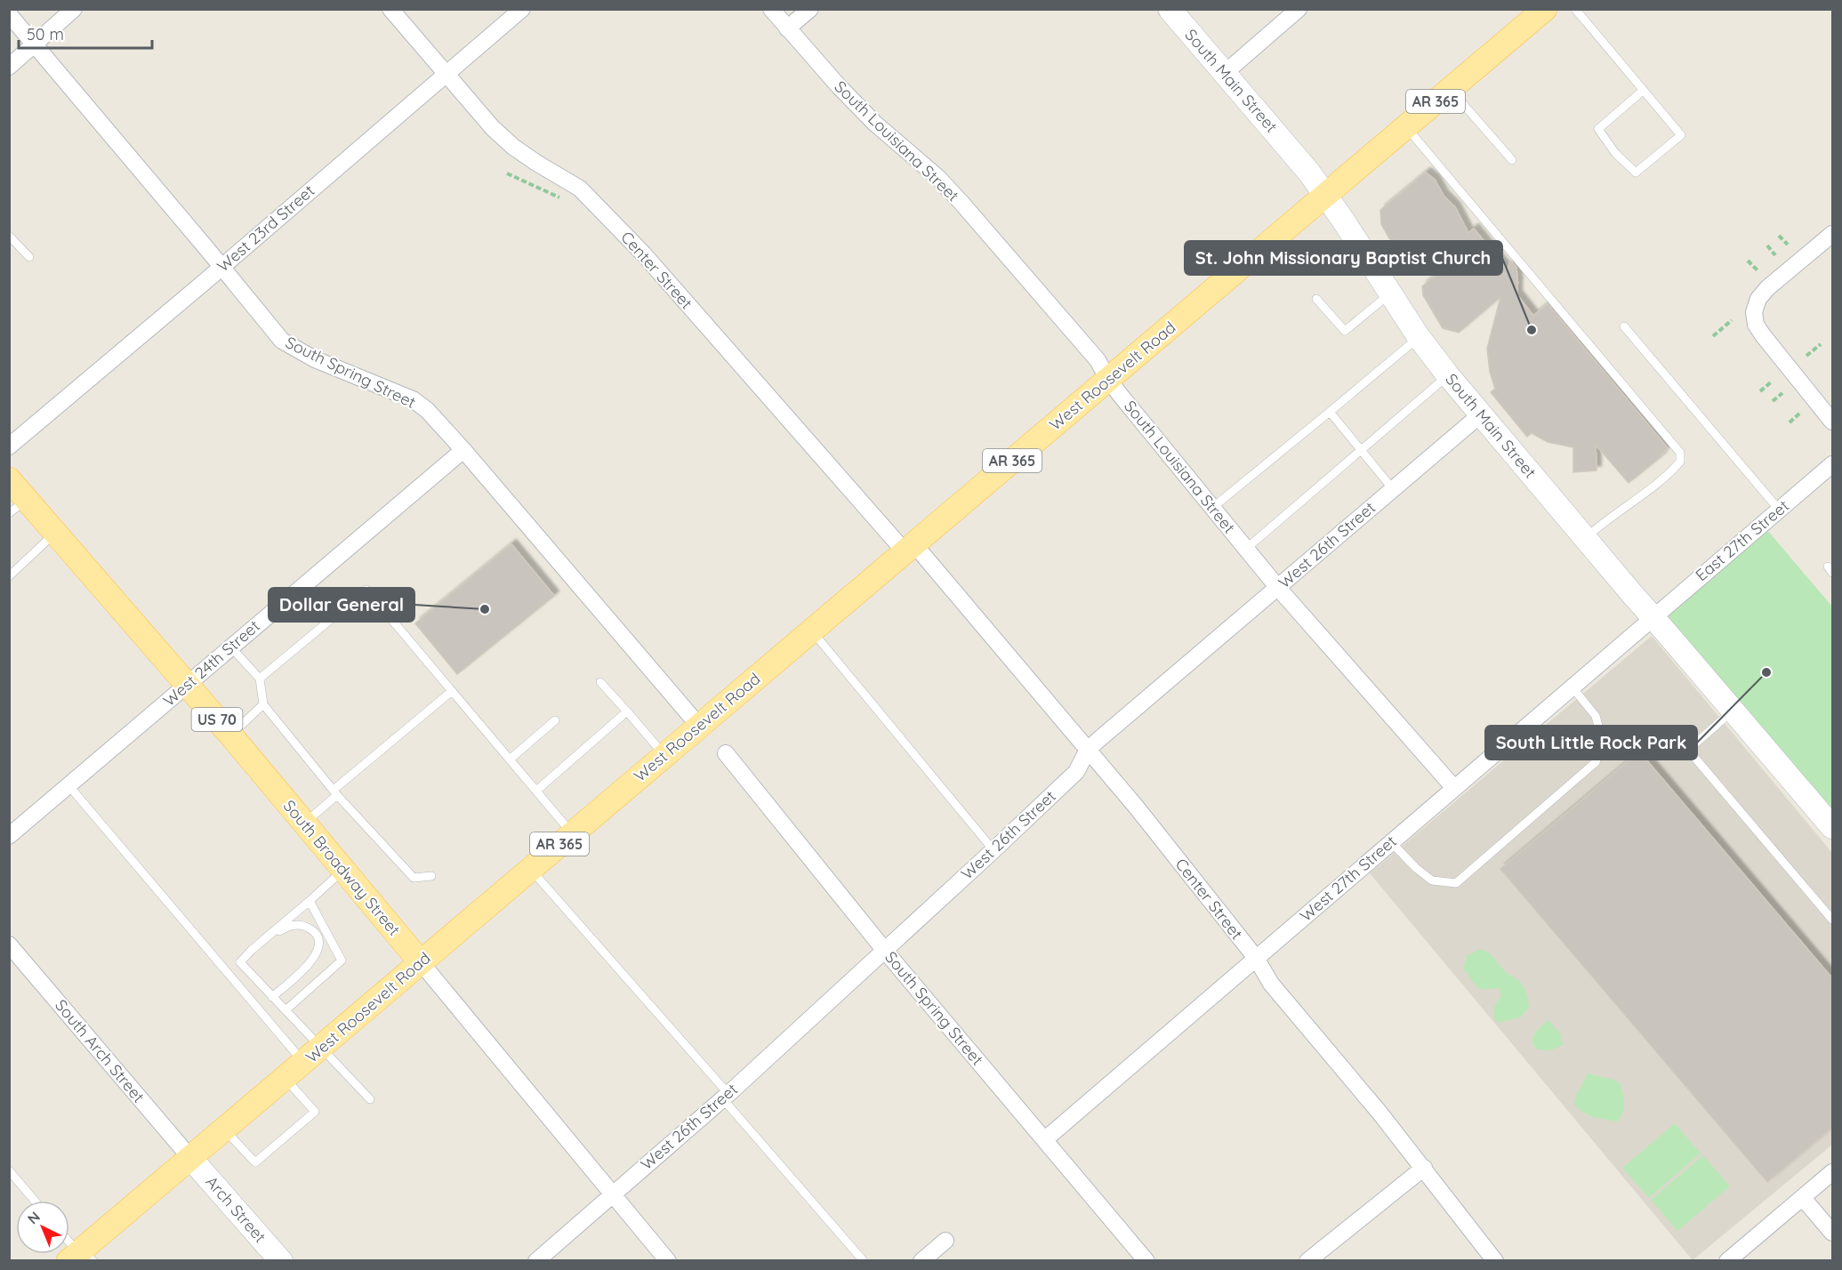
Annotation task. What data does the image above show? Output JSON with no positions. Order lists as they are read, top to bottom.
{
  "streets": {
    "main road": [
      "AR 365",
      "West Roosevelt Road",
      "US 70",
      "South Broadway Street"
    ],
    "street": [
      "South Main Street",
      "South Louisiana Street",
      "West 23rd Street",
      "Center Street",
      "South Spring Street",
      "East 27th Street",
      "West 26th Street",
      "West 24th Street",
      "West 27th Street",
      "South Arch Street",
      "Arch Street"
    ]
  },
  "crossings": [
    ["South Main Street", "AR 365"],
    ["South Main Street", "West Roosevelt Road"],
    ["South Main Street", "East 27th Street"],
    ["South Main Street", "West 26th Street"],
    ["South Main Street", "West 27th Street"],
    ["AR 365", "West Roosevelt Road"],
    ["South Louisiana Street", "West Roosevelt Road"],
    ["South Louisiana Street", "West 26th Street"],
    ["South Louisiana Street", "West 27th Street"],
    ["West 23rd Street", "Center Street"],
    ["West 23rd Street", "South Spring Street"],
    ["Center Street", "West Roosevelt Road"],
    ["Center Street", "West 26th Street"],
    ["Center Street", "West 27th Street"],
    ["South Spring Street", "West Roosevelt Road"],
    ["South Spring Street", "West 26th Street"],
    ["South Spring Street", "West 24th Street"],
    ["South Spring Street", "West 27th Street"],
    ["West Roosevelt Road", "South Broadway Street"],
    ["West Roosevelt Road", "South Arch Street"],
    ["West Roosevelt Road", "Arch Street"],
    ["East 27th Street", "West 27th Street"],
    ["West 26th Street", "South Broadway Street"],
    ["West 24th Street", "South Broadway Street"],
    ["South Arch Street", "Arch Street"]
  ],
  "places": ["St. John Missionary Baptist Church", "Dollar General", "South Little Rock Park"],
  "scale_bar": "50 m",
  "north": "top left"
}
